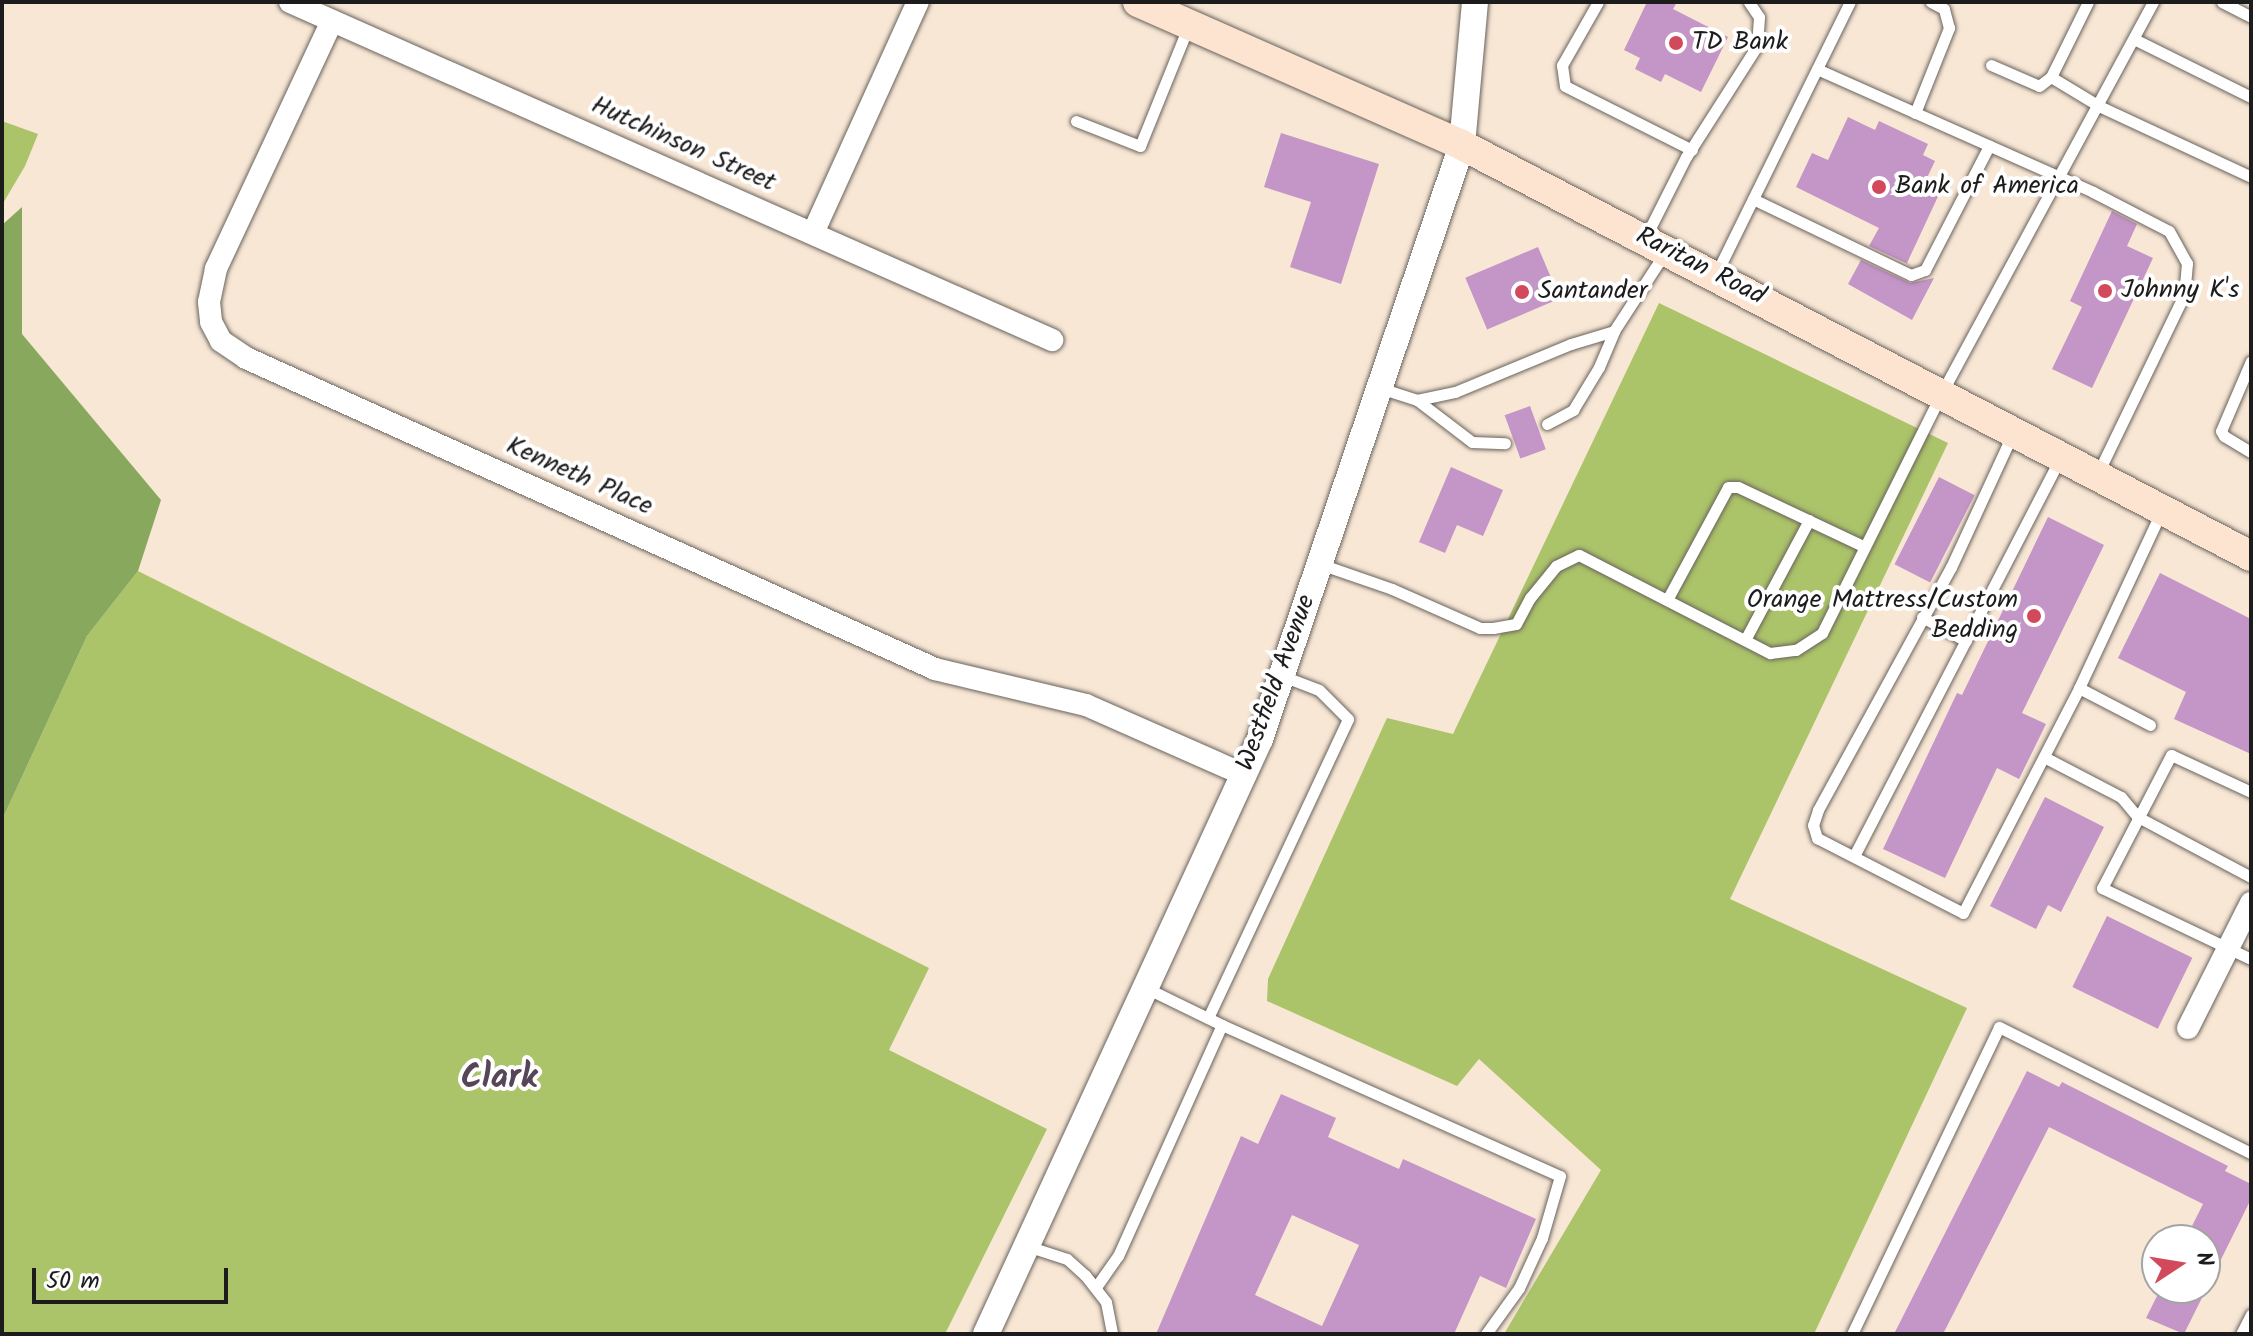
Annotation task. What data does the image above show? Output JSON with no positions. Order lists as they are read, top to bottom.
{
  "streets": {
    "main road": ["Raritan Road"],
    "street": ["Hutchinson Street", "Kenneth Place", "Westfield Avenue"]
  },
  "crossings": [
    ["Hutchinson Street", "Kenneth Place"],
    ["Raritan Road", "Westfield Avenue"],
    ["Kenneth Place", "Westfield Avenue"]
  ],
  "districts": ["Clark"],
  "places": [
    "TD Bank",
    "Bank of America",
    "Johnny K's",
    "Santander",
    "Orange Mattress/Custom Bedding"
  ],
  "scale_bar": "50 m",
  "north": "right"
}
